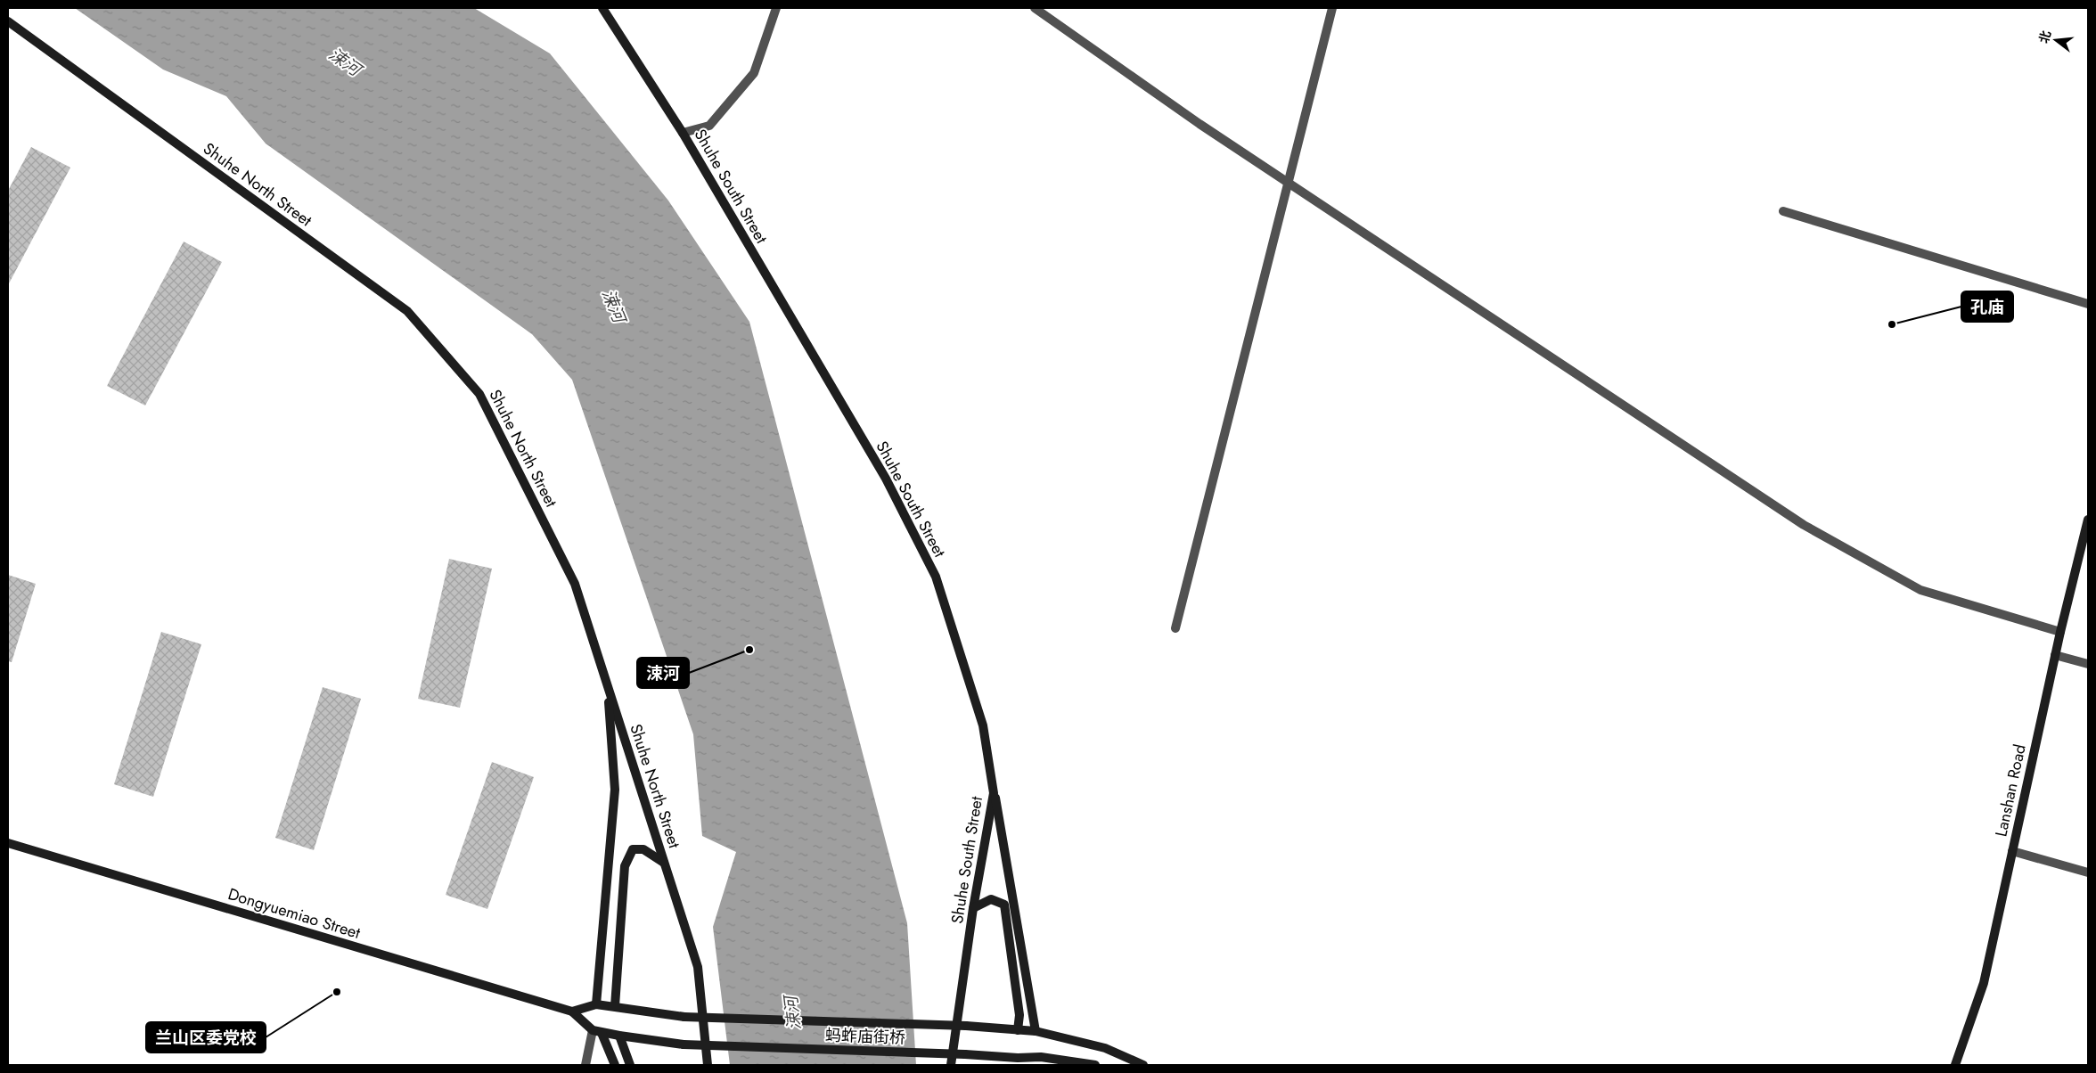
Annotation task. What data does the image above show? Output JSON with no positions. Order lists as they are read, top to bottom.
{
  "streets": {
    "main road": [
      "Shuhe North Street",
      "Shuhe South Street",
      "Lanshan Road",
      "Dongyuemiao Street",
      "蚂蚱庙街桥"
    ]
  },
  "crossings": [
    ["Dongyuemiao Street", "蚂蚱庙街桥"]
  ],
  "water": ["涑河"],
  "places": ["孔庙", "涑河", "兰山区委党校"],
  "north": "left"
}
